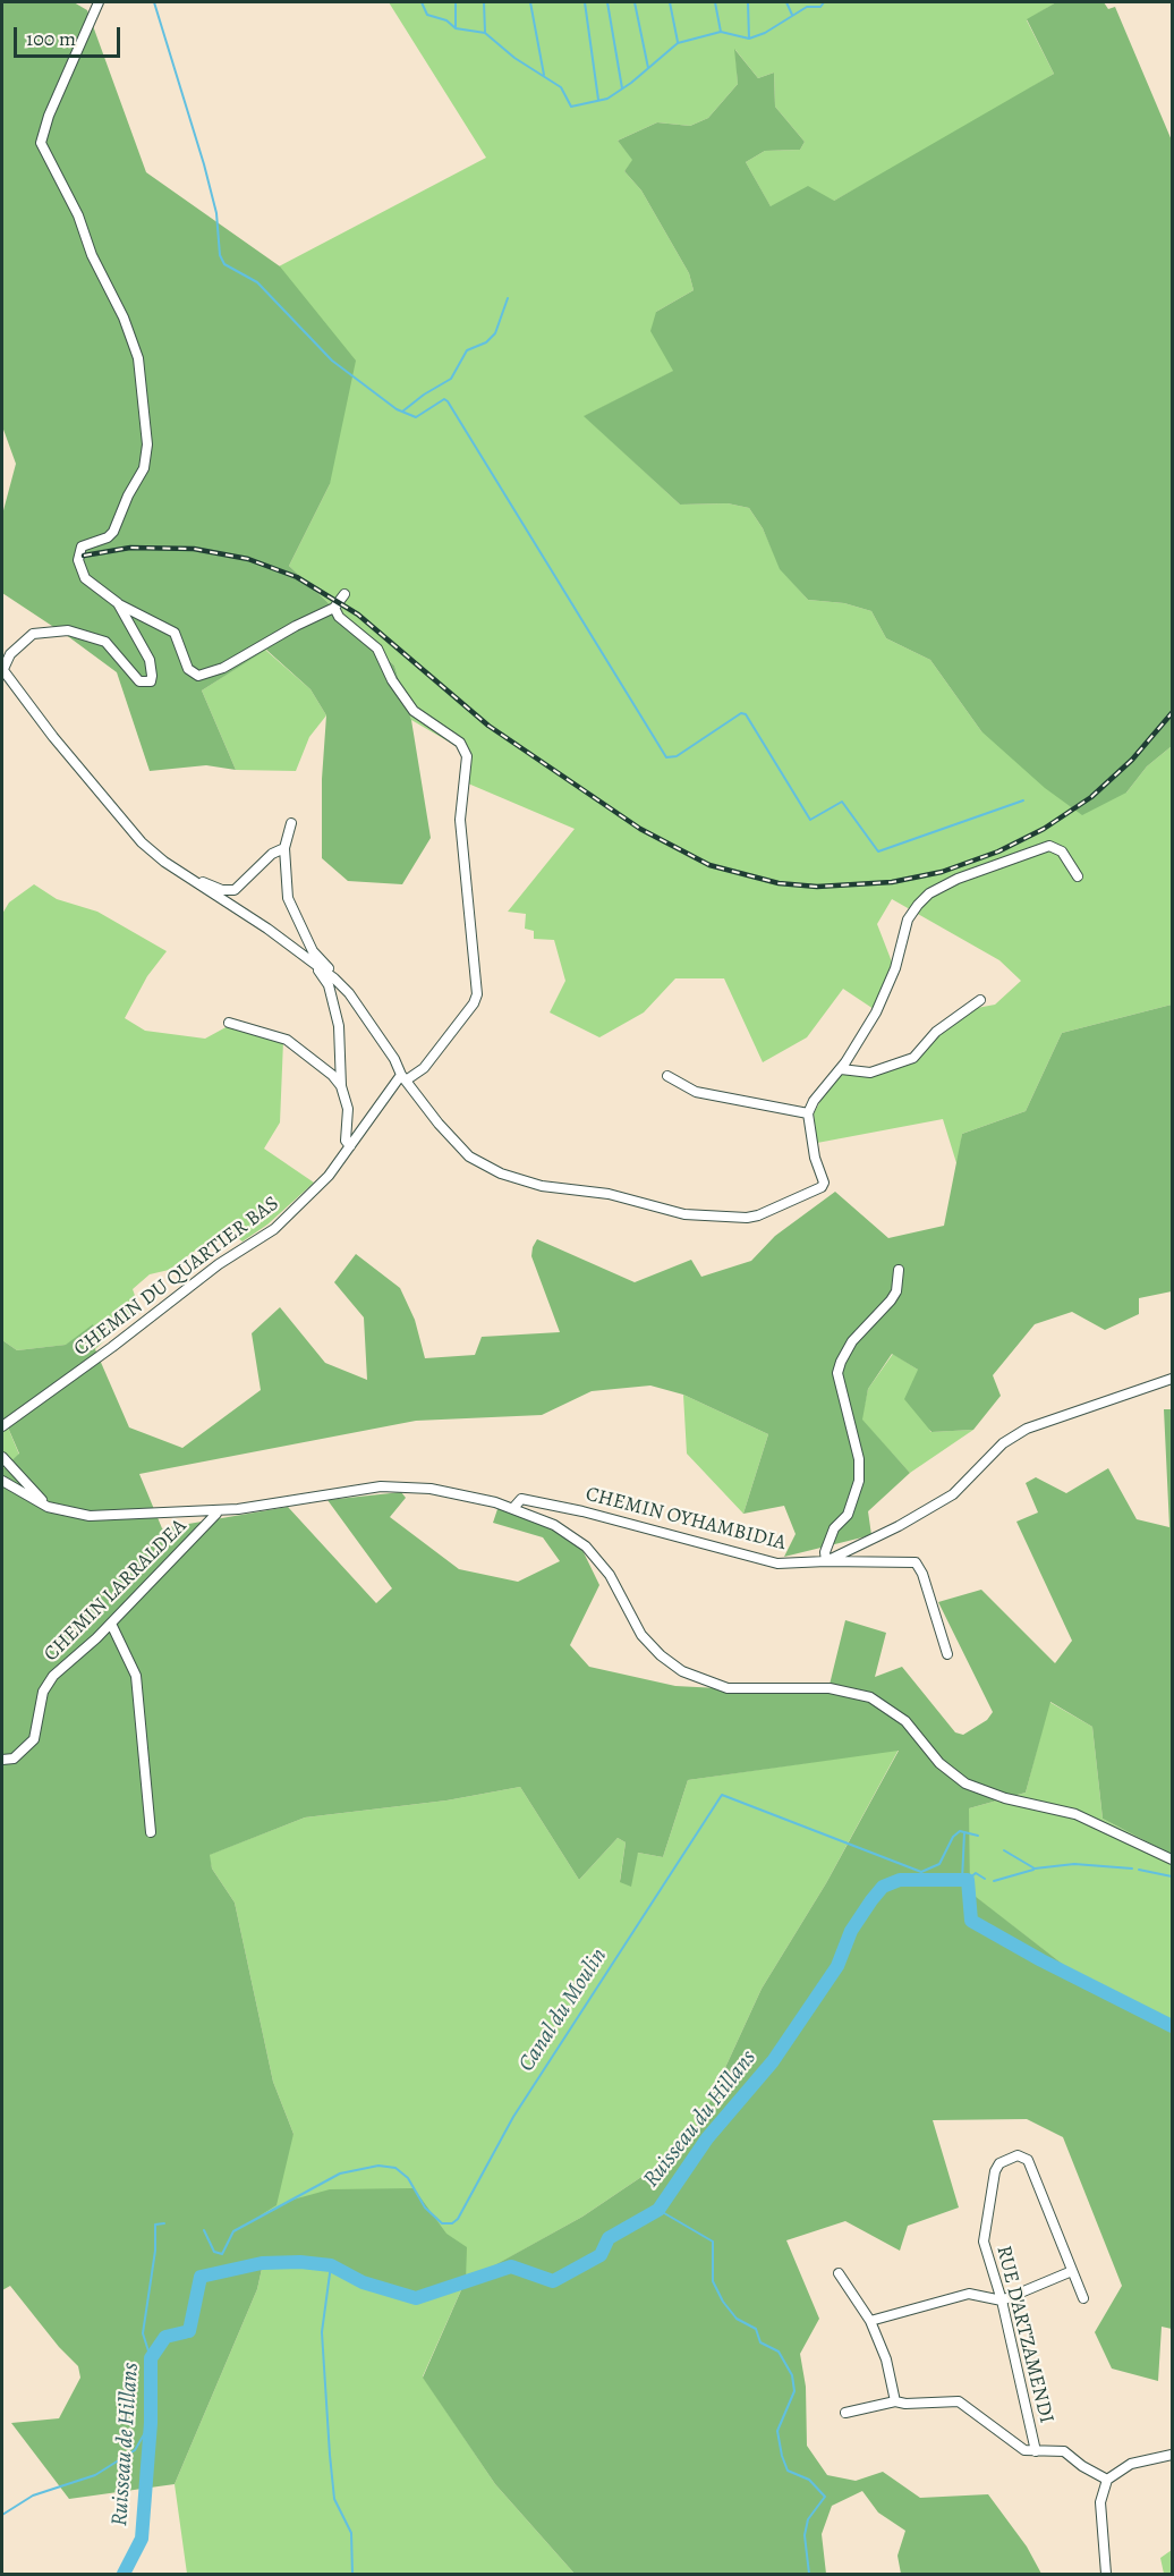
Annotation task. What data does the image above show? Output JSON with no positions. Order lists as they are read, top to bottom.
{
  "streets": {
    "street": [
      "CHEMIN DU QUARTIER BAS",
      "CHEMIN OYHAMBIDIA",
      "CHEMIN LARRALDEA",
      "RUE D'ARTZAMENDI"
    ]
  },
  "water": ["Canal du Moulin", "Ruisseau du Hillans", "Ruisseau de Hillans"],
  "scale_bar": "100 m"
}
